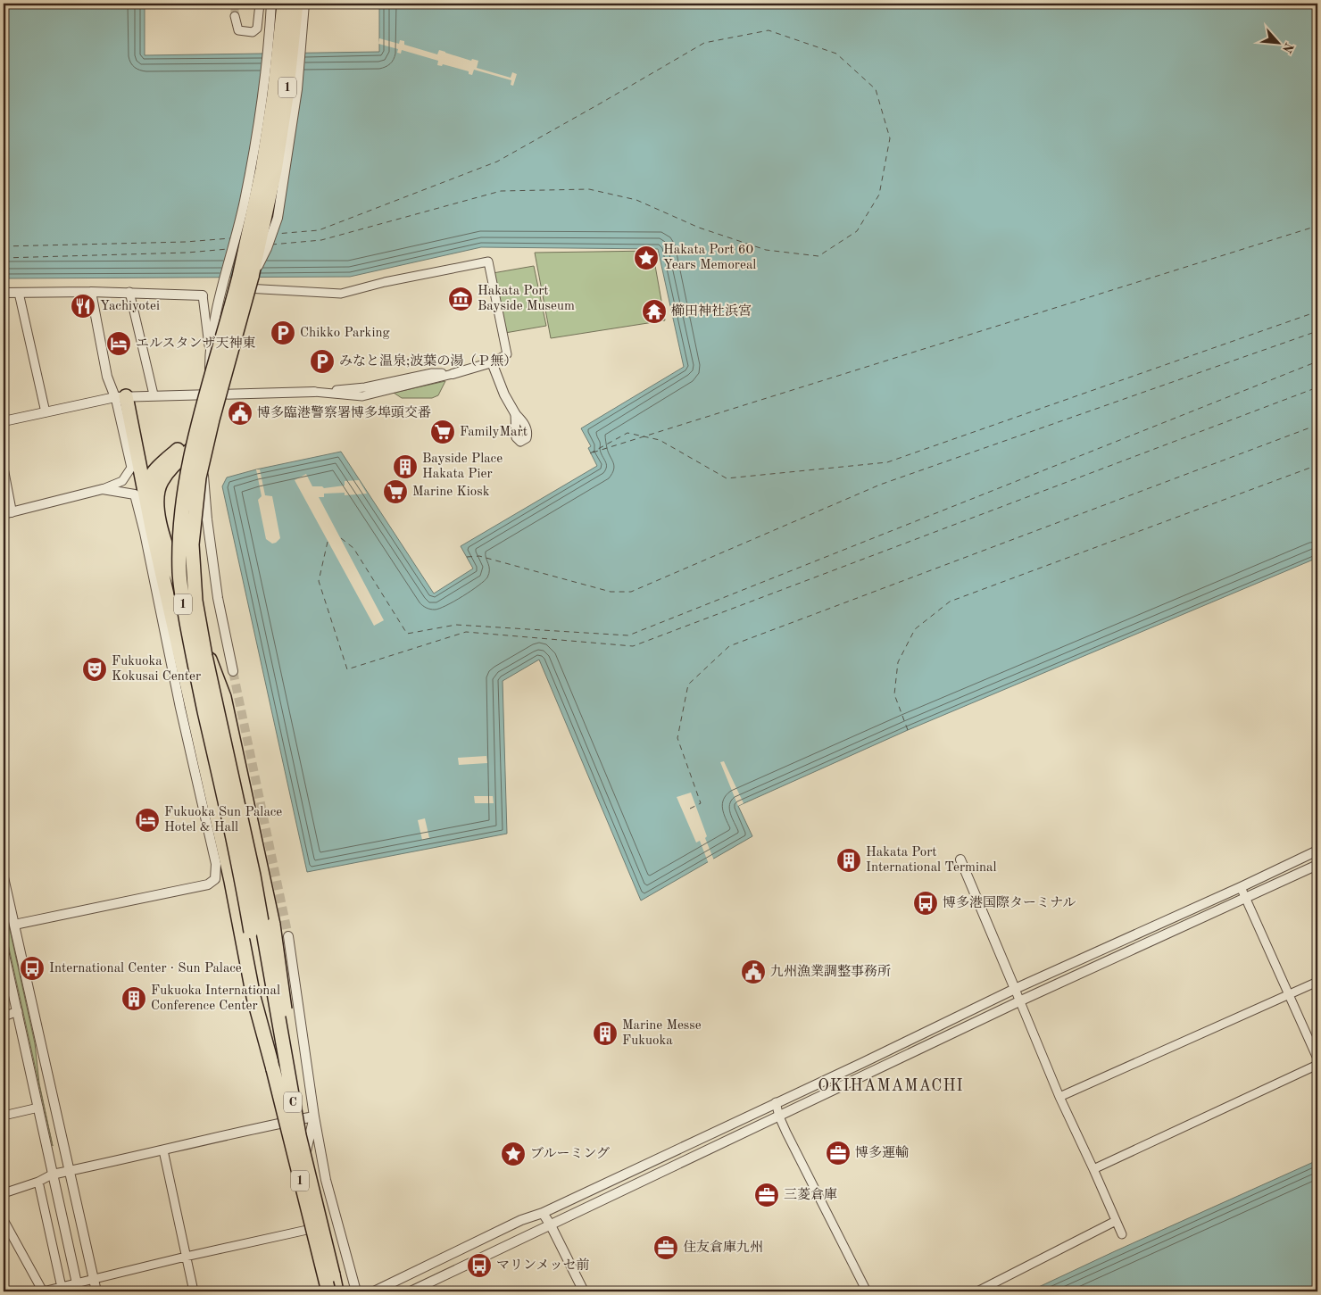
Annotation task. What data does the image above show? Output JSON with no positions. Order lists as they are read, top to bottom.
{
  "streets": {
    "highway": ["1", "C"]
  },
  "crossings": [
    ["1", "C"]
  ],
  "districts": ["OKIHAMAMACHI"],
  "places": {
    "place": ["Hakata Port 60 Years Memoreal", "ブルーミング"],
    "museum": ["Hakata Port Bayside Museum"],
    "restaurant": ["Yachiyotei"],
    "temple": ["櫛田神社浜宮"],
    "parking": ["Chikko Parking", "みなと温泉;波葉の湯（Ｐ無）"],
    "hotel": ["エルスタンザ天神東", "Fukuoka Sun Palace Hotel & Hall"],
    "public building": ["博多臨港警察署博多埠頭交番", "九州漁業調整事務所"],
    "supermarket": ["FamilyMart", "Marine Kiosk"],
    "building": [
      "Bayside Place Hakata Pier",
      "Hakata Port International Terminal",
      "Fukuoka International Conference Center",
      "Marine Messe Fukuoka"
    ],
    "theatre": ["Fukuoka Kokusai Center"],
    "bus stop": ["博多港国際ターミナル", "International Center · Sun Palace", "マリンメッセ前"],
    "office": ["博多運輸", "三菱倉庫", "住友倉庫九州"]
  },
  "north": "bottom right"
}
